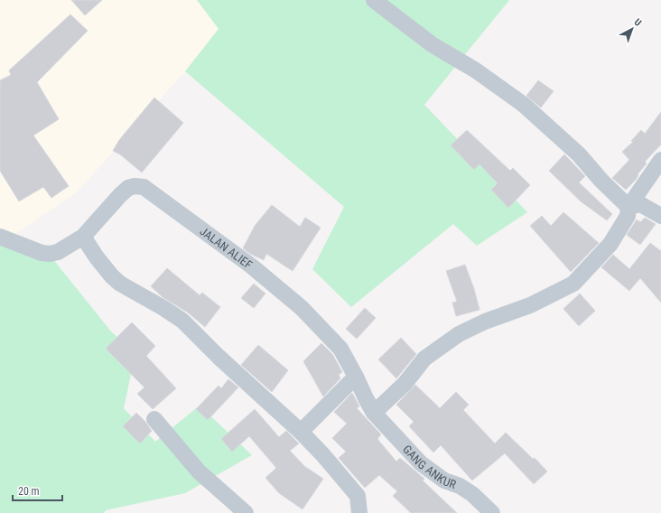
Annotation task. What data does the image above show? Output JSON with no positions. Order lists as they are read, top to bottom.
{
  "streets": {
    "street": ["JALAN ALIEF", "GANG ANKUR"]
  },
  "crossings": [
    ["JALAN ALIEF", "GANG ANKUR"]
  ],
  "scale_bar": "20 m",
  "north": "top right"
}
